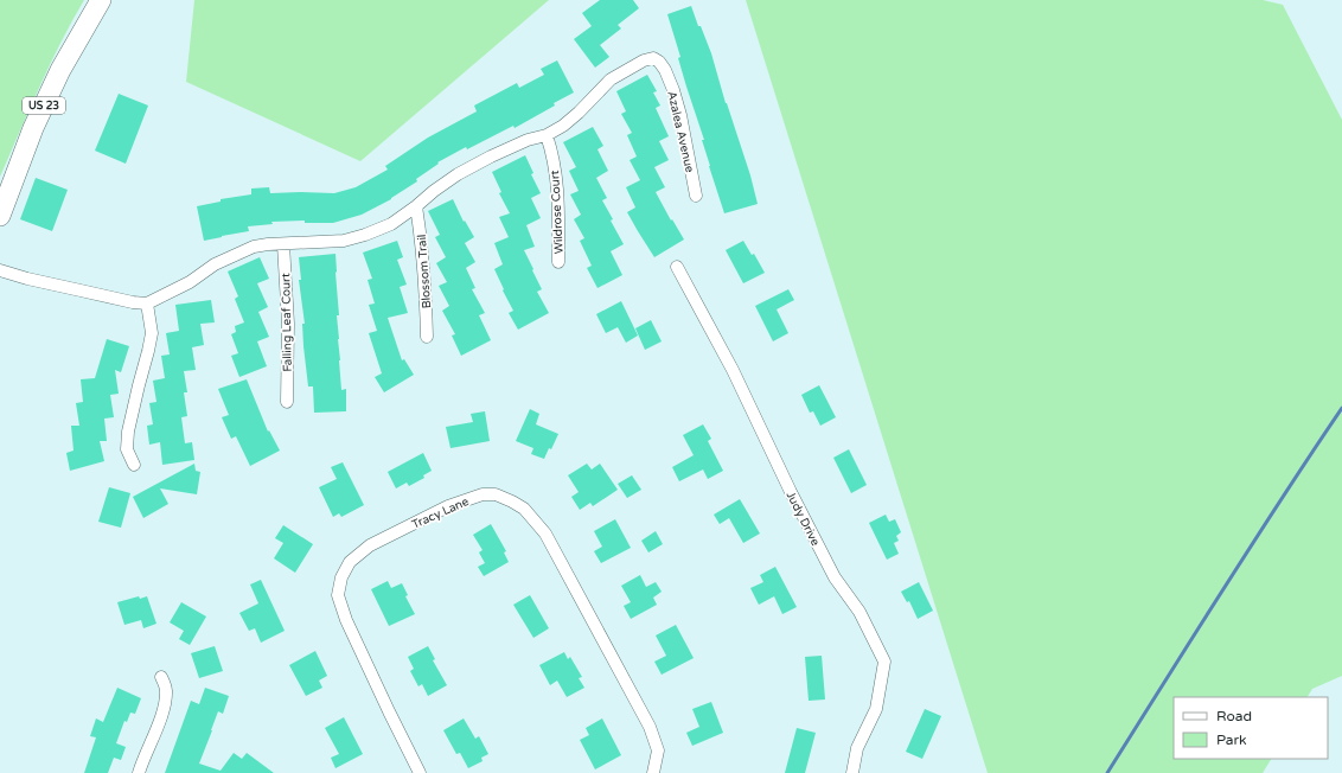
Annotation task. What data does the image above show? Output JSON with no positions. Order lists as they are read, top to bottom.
{
  "streets": {
    "main road": ["US 23"],
    "street": [
      "Azalea Avenue",
      "Wildrose Court",
      "Blossom Trail",
      "Falling Leaf Court",
      "Tracy Lane",
      "Judy Drive"
    ]
  },
  "crossings": [
    ["Azalea Avenue", "Wildrose Court"]
  ],
  "legend": ["Road", "Park"]
}
